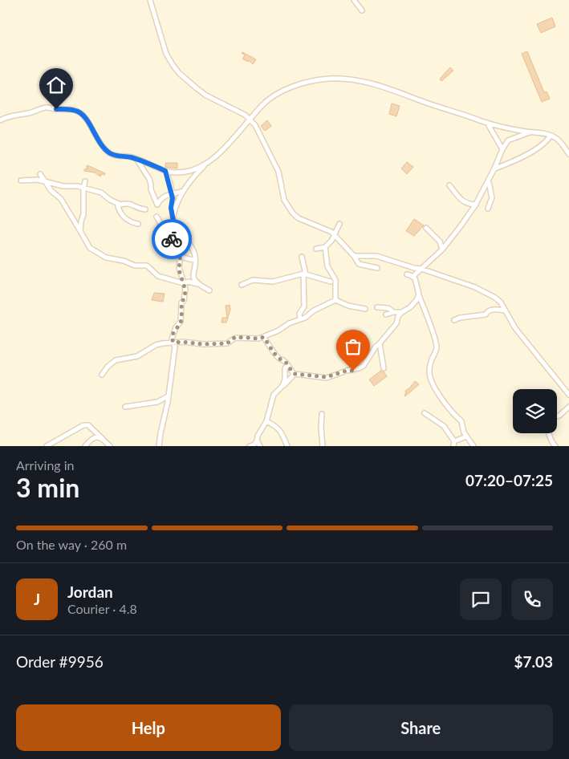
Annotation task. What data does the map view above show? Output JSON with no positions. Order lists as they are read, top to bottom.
{
  "page": {
    "heading": ["3 min", "Arriving in", "07:20–07:25"],
    "panel": [
      "Jordan",
      "Courier · 4.8",
      "Order #9956",
      "$7.03"
    ],
    "bar": "On the way · 260 m",
    "round": "J",
    "buttons": ["Help", "Share"]
  }
}
